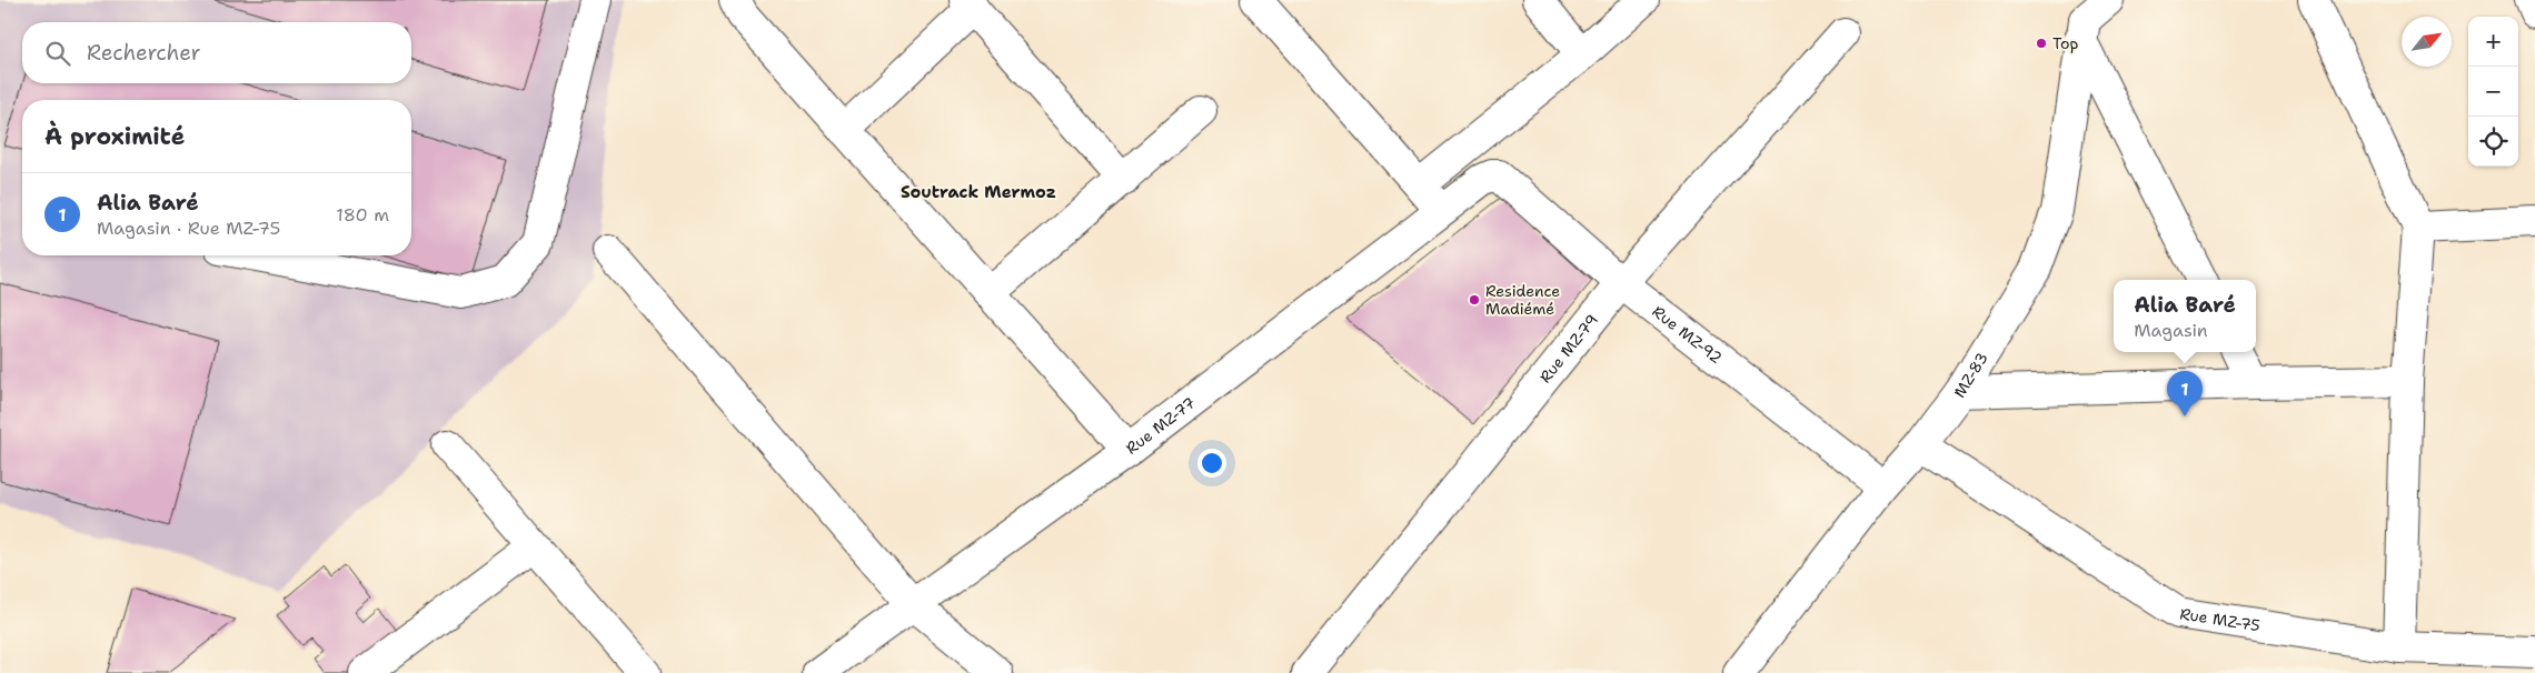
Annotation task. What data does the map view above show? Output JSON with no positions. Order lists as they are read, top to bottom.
{
  "streets": {
    "street": [
      "Rue MZ-92",
      "Rue MZ-79",
      "MZ-83",
      "Rue MZ-77",
      "Rue MZ-75"
    ]
  },
  "crossings": [
    ["Rue MZ-92", "Rue MZ-79"],
    ["Rue MZ-92", "MZ-83"],
    ["Rue MZ-92", "Rue MZ-77"],
    ["MZ-83", "Rue MZ-75"]
  ],
  "districts": ["Soutrack Mermoz"],
  "places": ["Top", "Residence Madiémé"],
  "north": "top right",
  "page": {
    "map_buttons": ["+", "−"],
    "search": "Rechercher",
    "heading": "À proximité",
    "list": [
      {
        "mark": "1",
        "name": "Alia Baré",
        "note": "Magasin · Rue MZ-75",
        "value": "180 m"
      }
    ],
    "popup": ["Alia Baré", "Magasin"],
    "pins": "1"
  }
}
